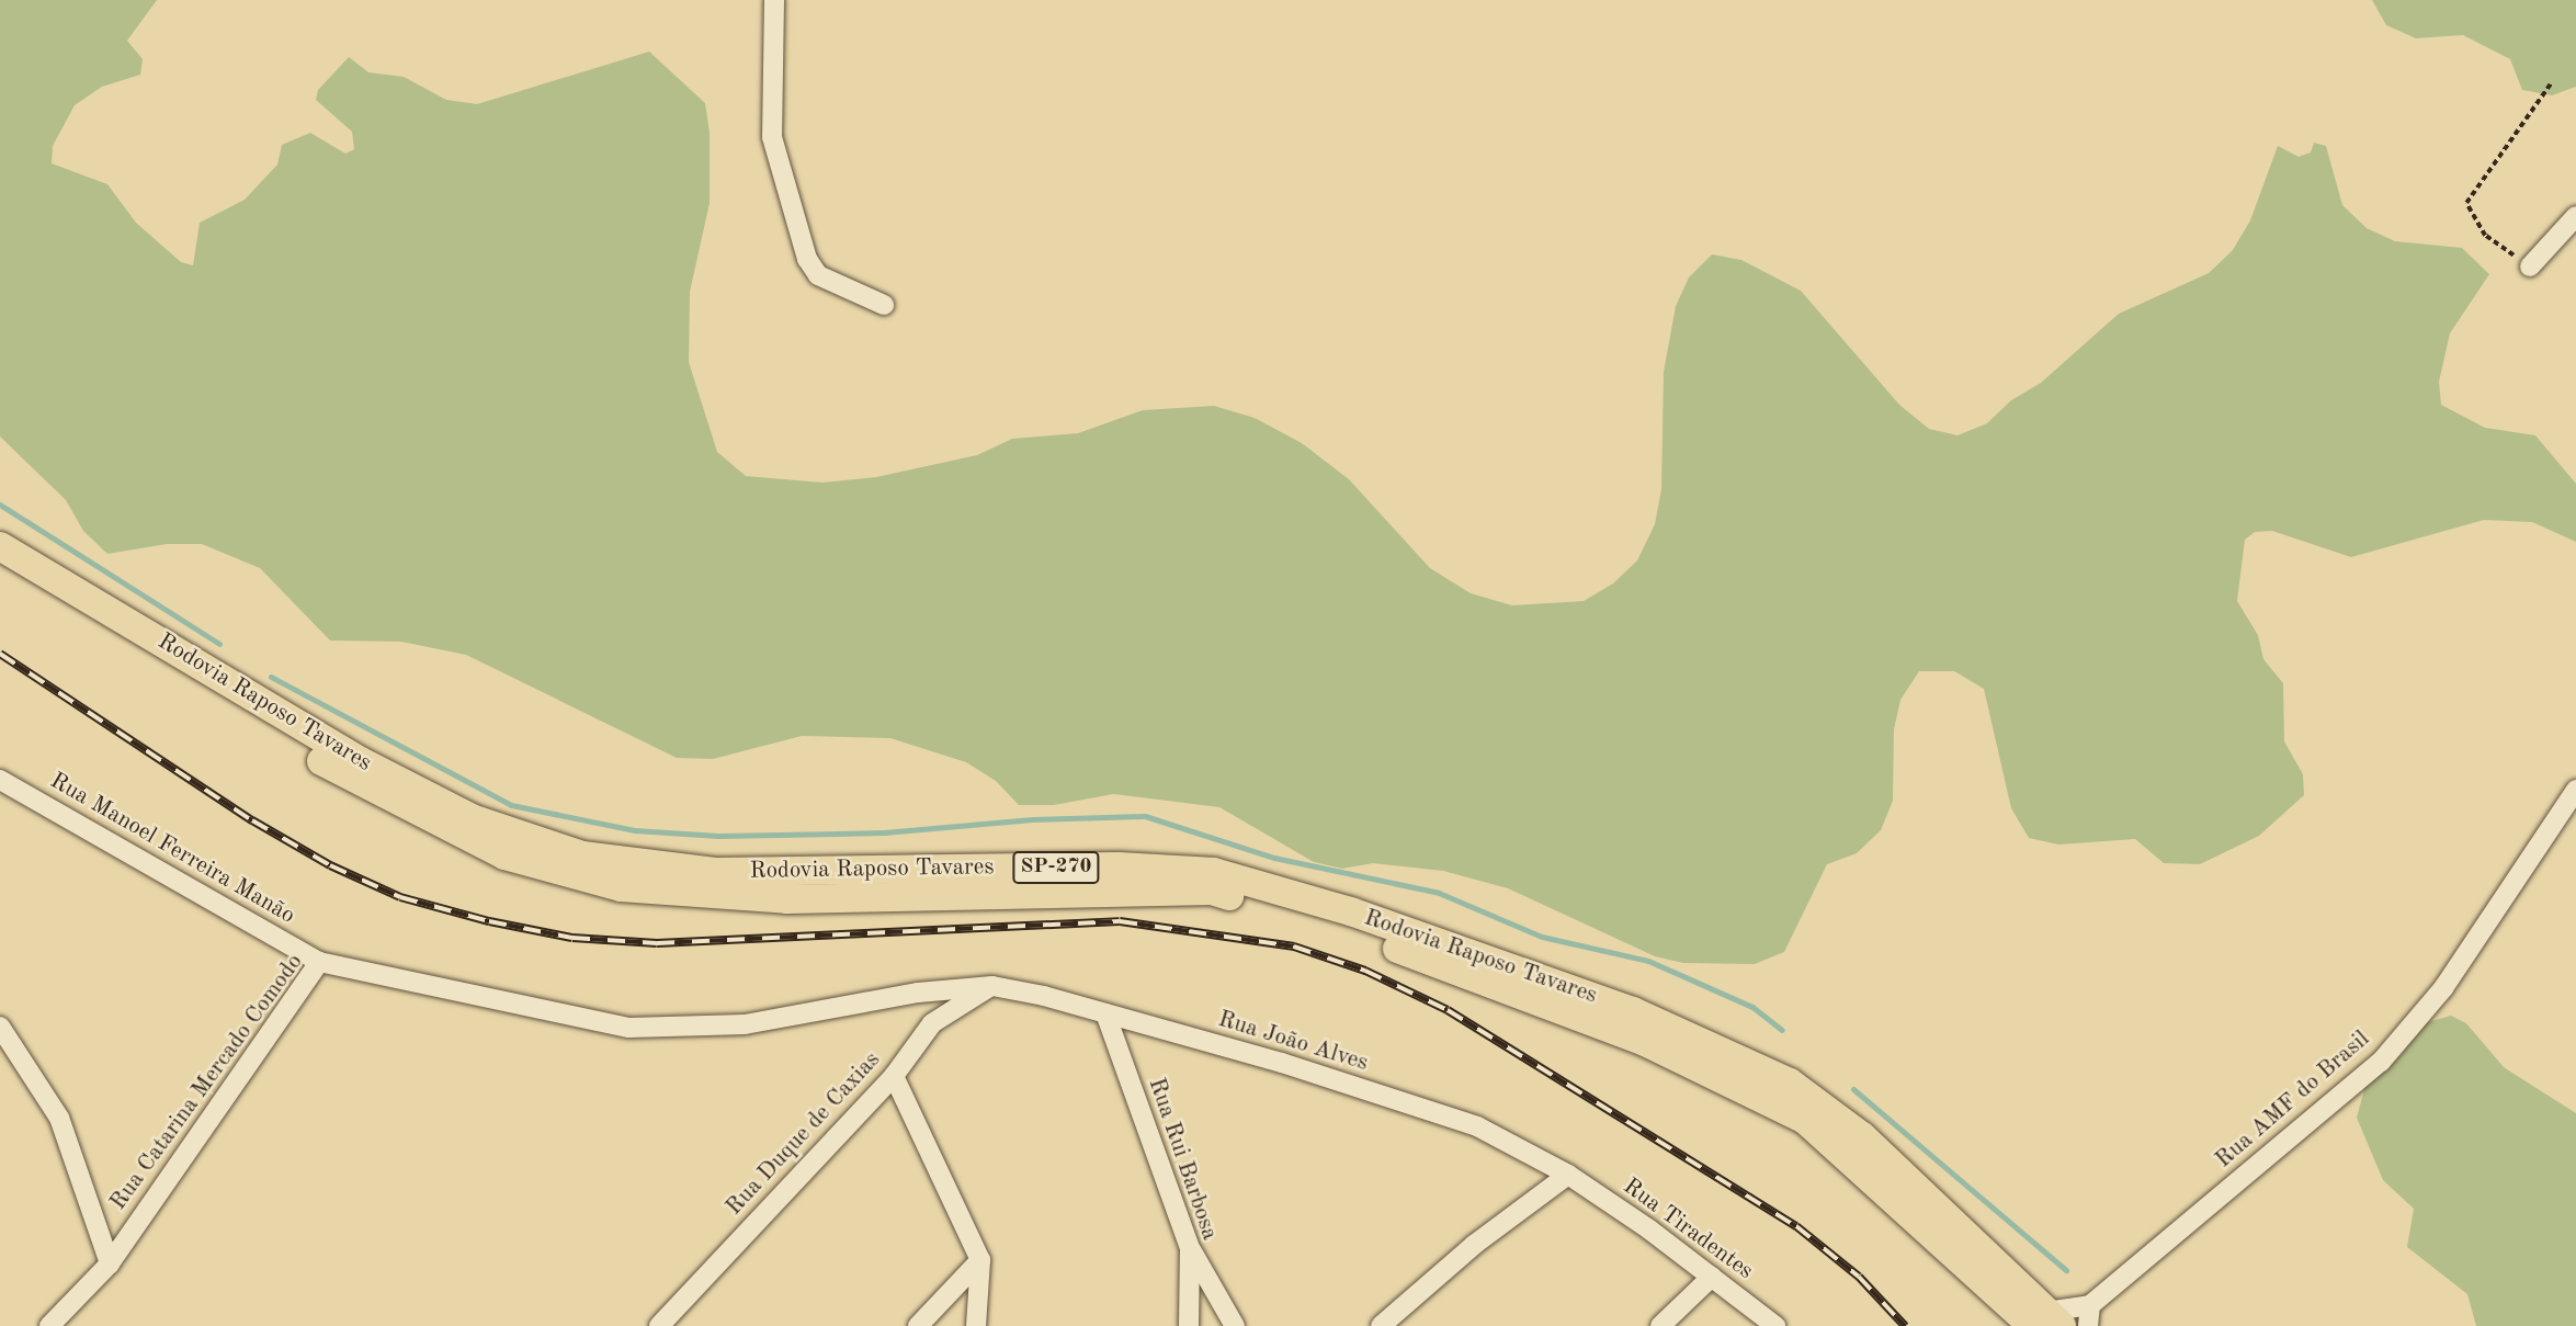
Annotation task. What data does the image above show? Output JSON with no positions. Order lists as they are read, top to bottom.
{
  "streets": {
    "highway": ["Rodovia Raposo Tavares", "SP-270"],
    "street": [
      "Rua Manoel Ferreira Manão",
      "Rua João Alves",
      "Rua Catarina Mercado Comodo",
      "Rua AMF do Brasil",
      "Rua Duque de Caxias",
      "Rua Rui Barbosa",
      "Rua Tiradentes"
    ]
  },
  "crossings": [
    ["Rua Manoel Ferreira Manão", "Rua Catarina Mercado Comodo"],
    ["Rua João Alves", "Rua Catarina Mercado Comodo"],
    ["Rua João Alves", "Rua Duque de Caxias"],
    ["Rua João Alves", "Rua Rui Barbosa"],
    ["Rua João Alves", "Rua Tiradentes"],
    ["Rua Catarina Mercado Comodo", "Rua Duque de Caxias"]
  ]
}
